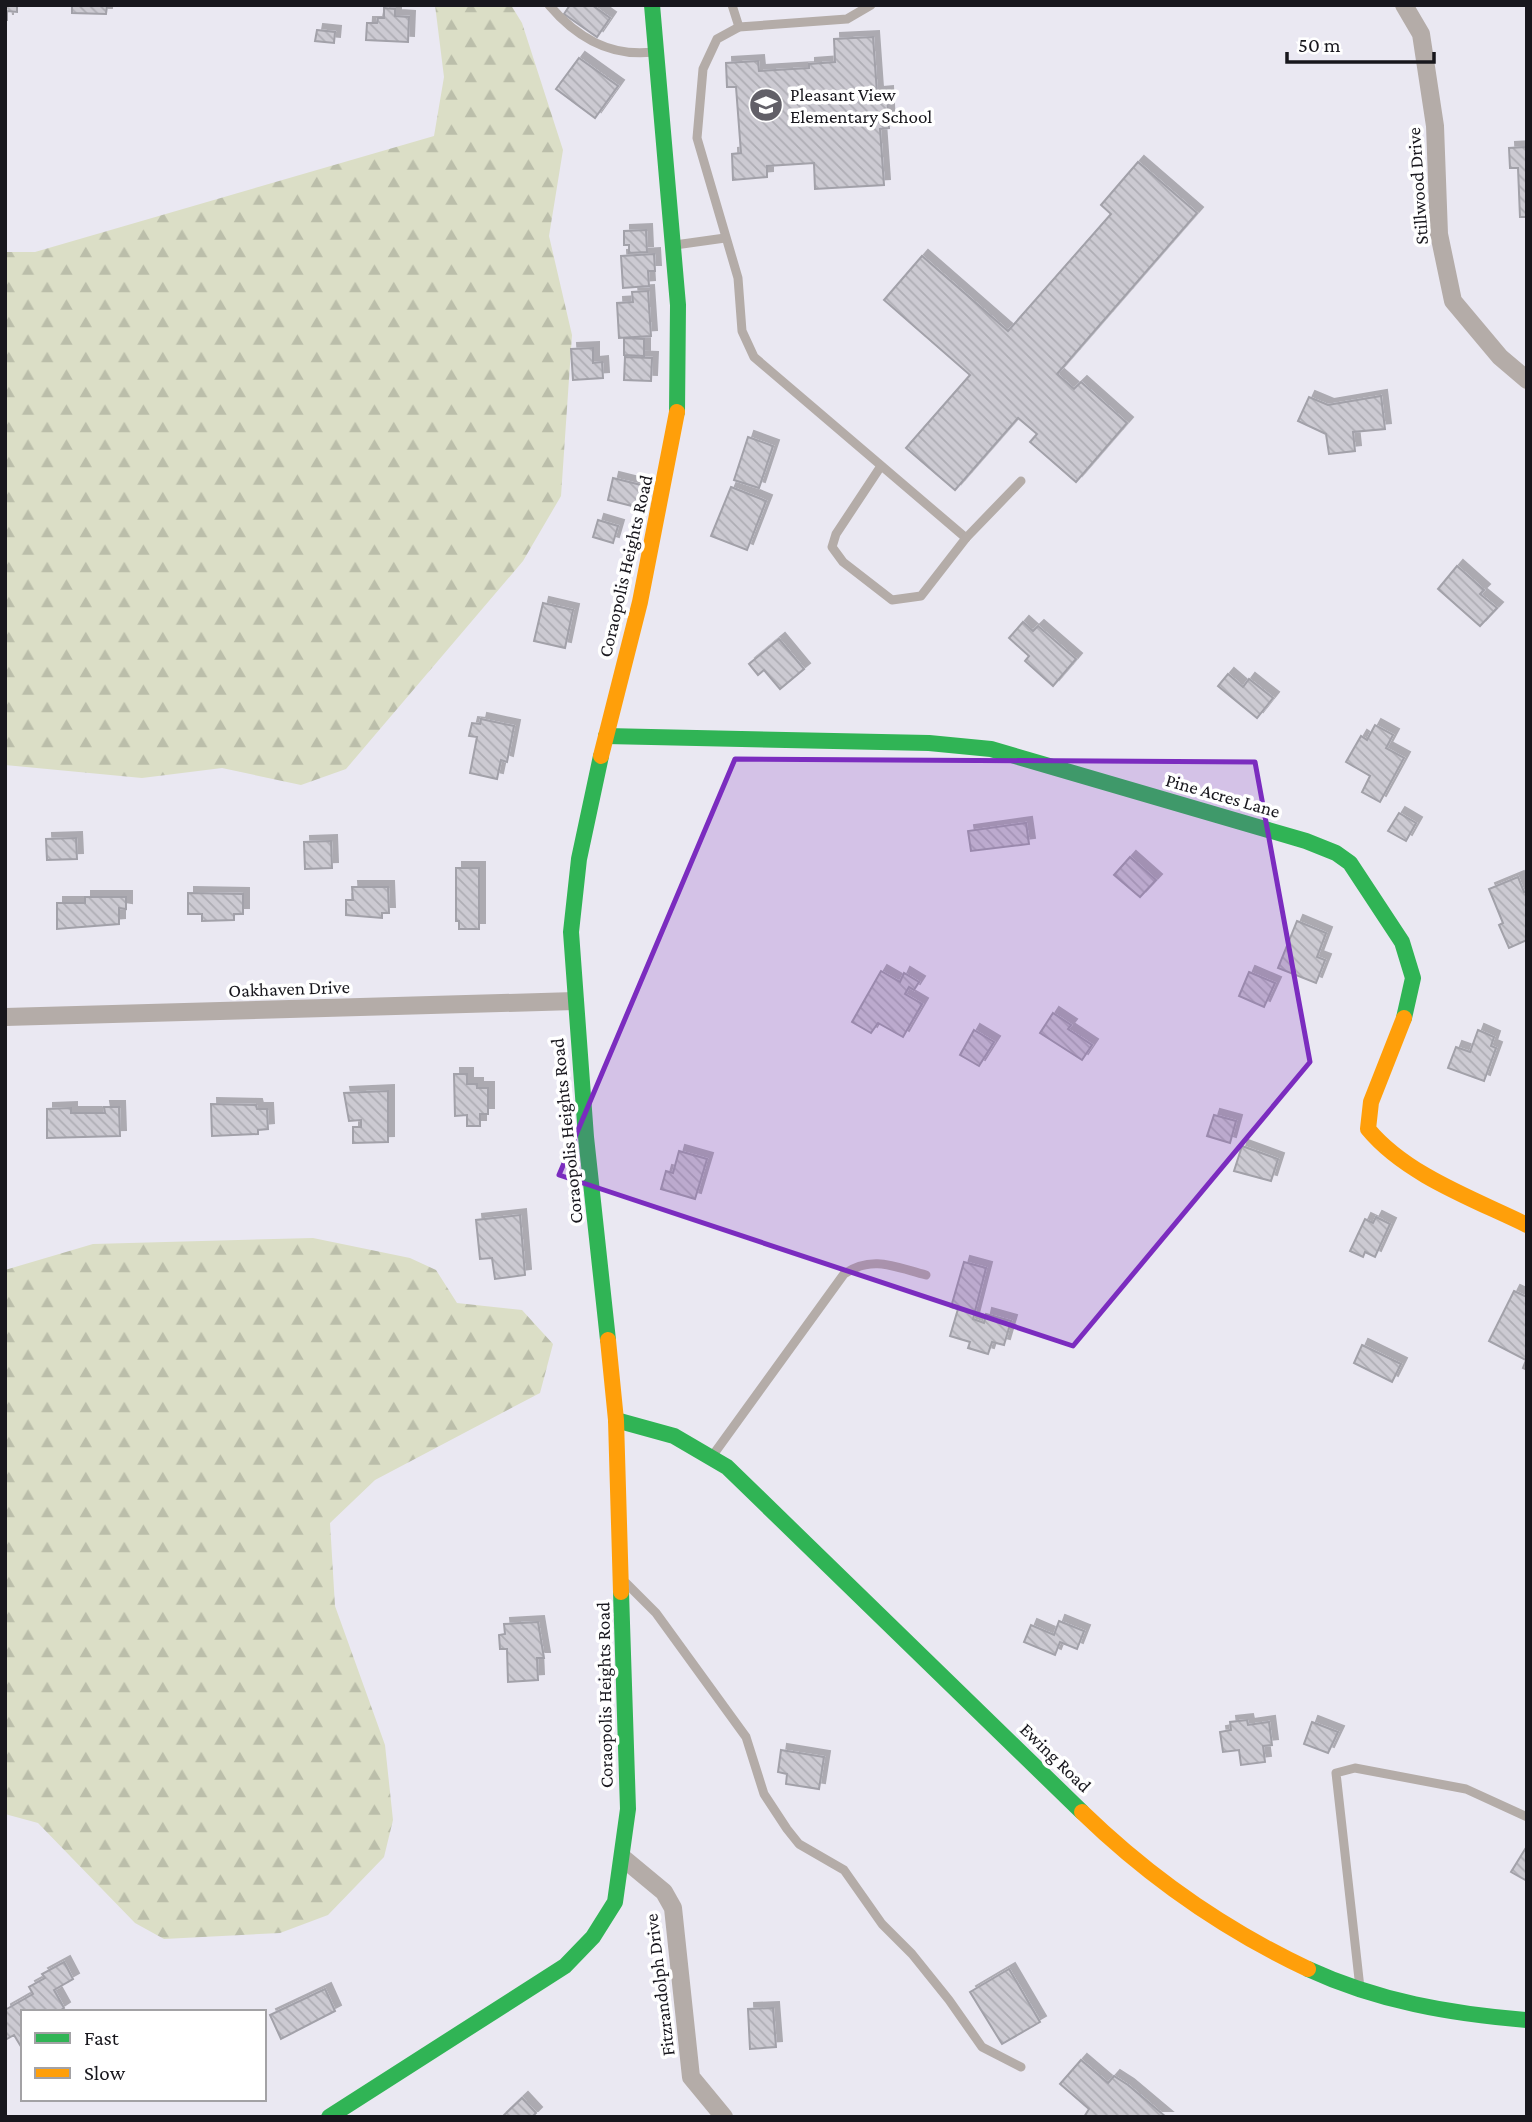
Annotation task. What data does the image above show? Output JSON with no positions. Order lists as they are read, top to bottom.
{
  "streets": {
    "street": [
      "Stillwood Drive",
      "Coraopolis Heights Road",
      "Pine Acres Lane",
      "Oakhaven Drive",
      "Ewing Road",
      "Fitzrandolph Drive"
    ]
  },
  "crossings": [
    ["Coraopolis Heights Road", "Pine Acres Lane"],
    ["Coraopolis Heights Road", "Oakhaven Drive"],
    ["Coraopolis Heights Road", "Ewing Road"],
    ["Coraopolis Heights Road", "Fitzrandolph Drive"]
  ],
  "places": {
    "school or university": ["Pleasant View Elementary School"]
  },
  "legend": ["Fast", "Slow"],
  "scale_bar": "50 m"
}
